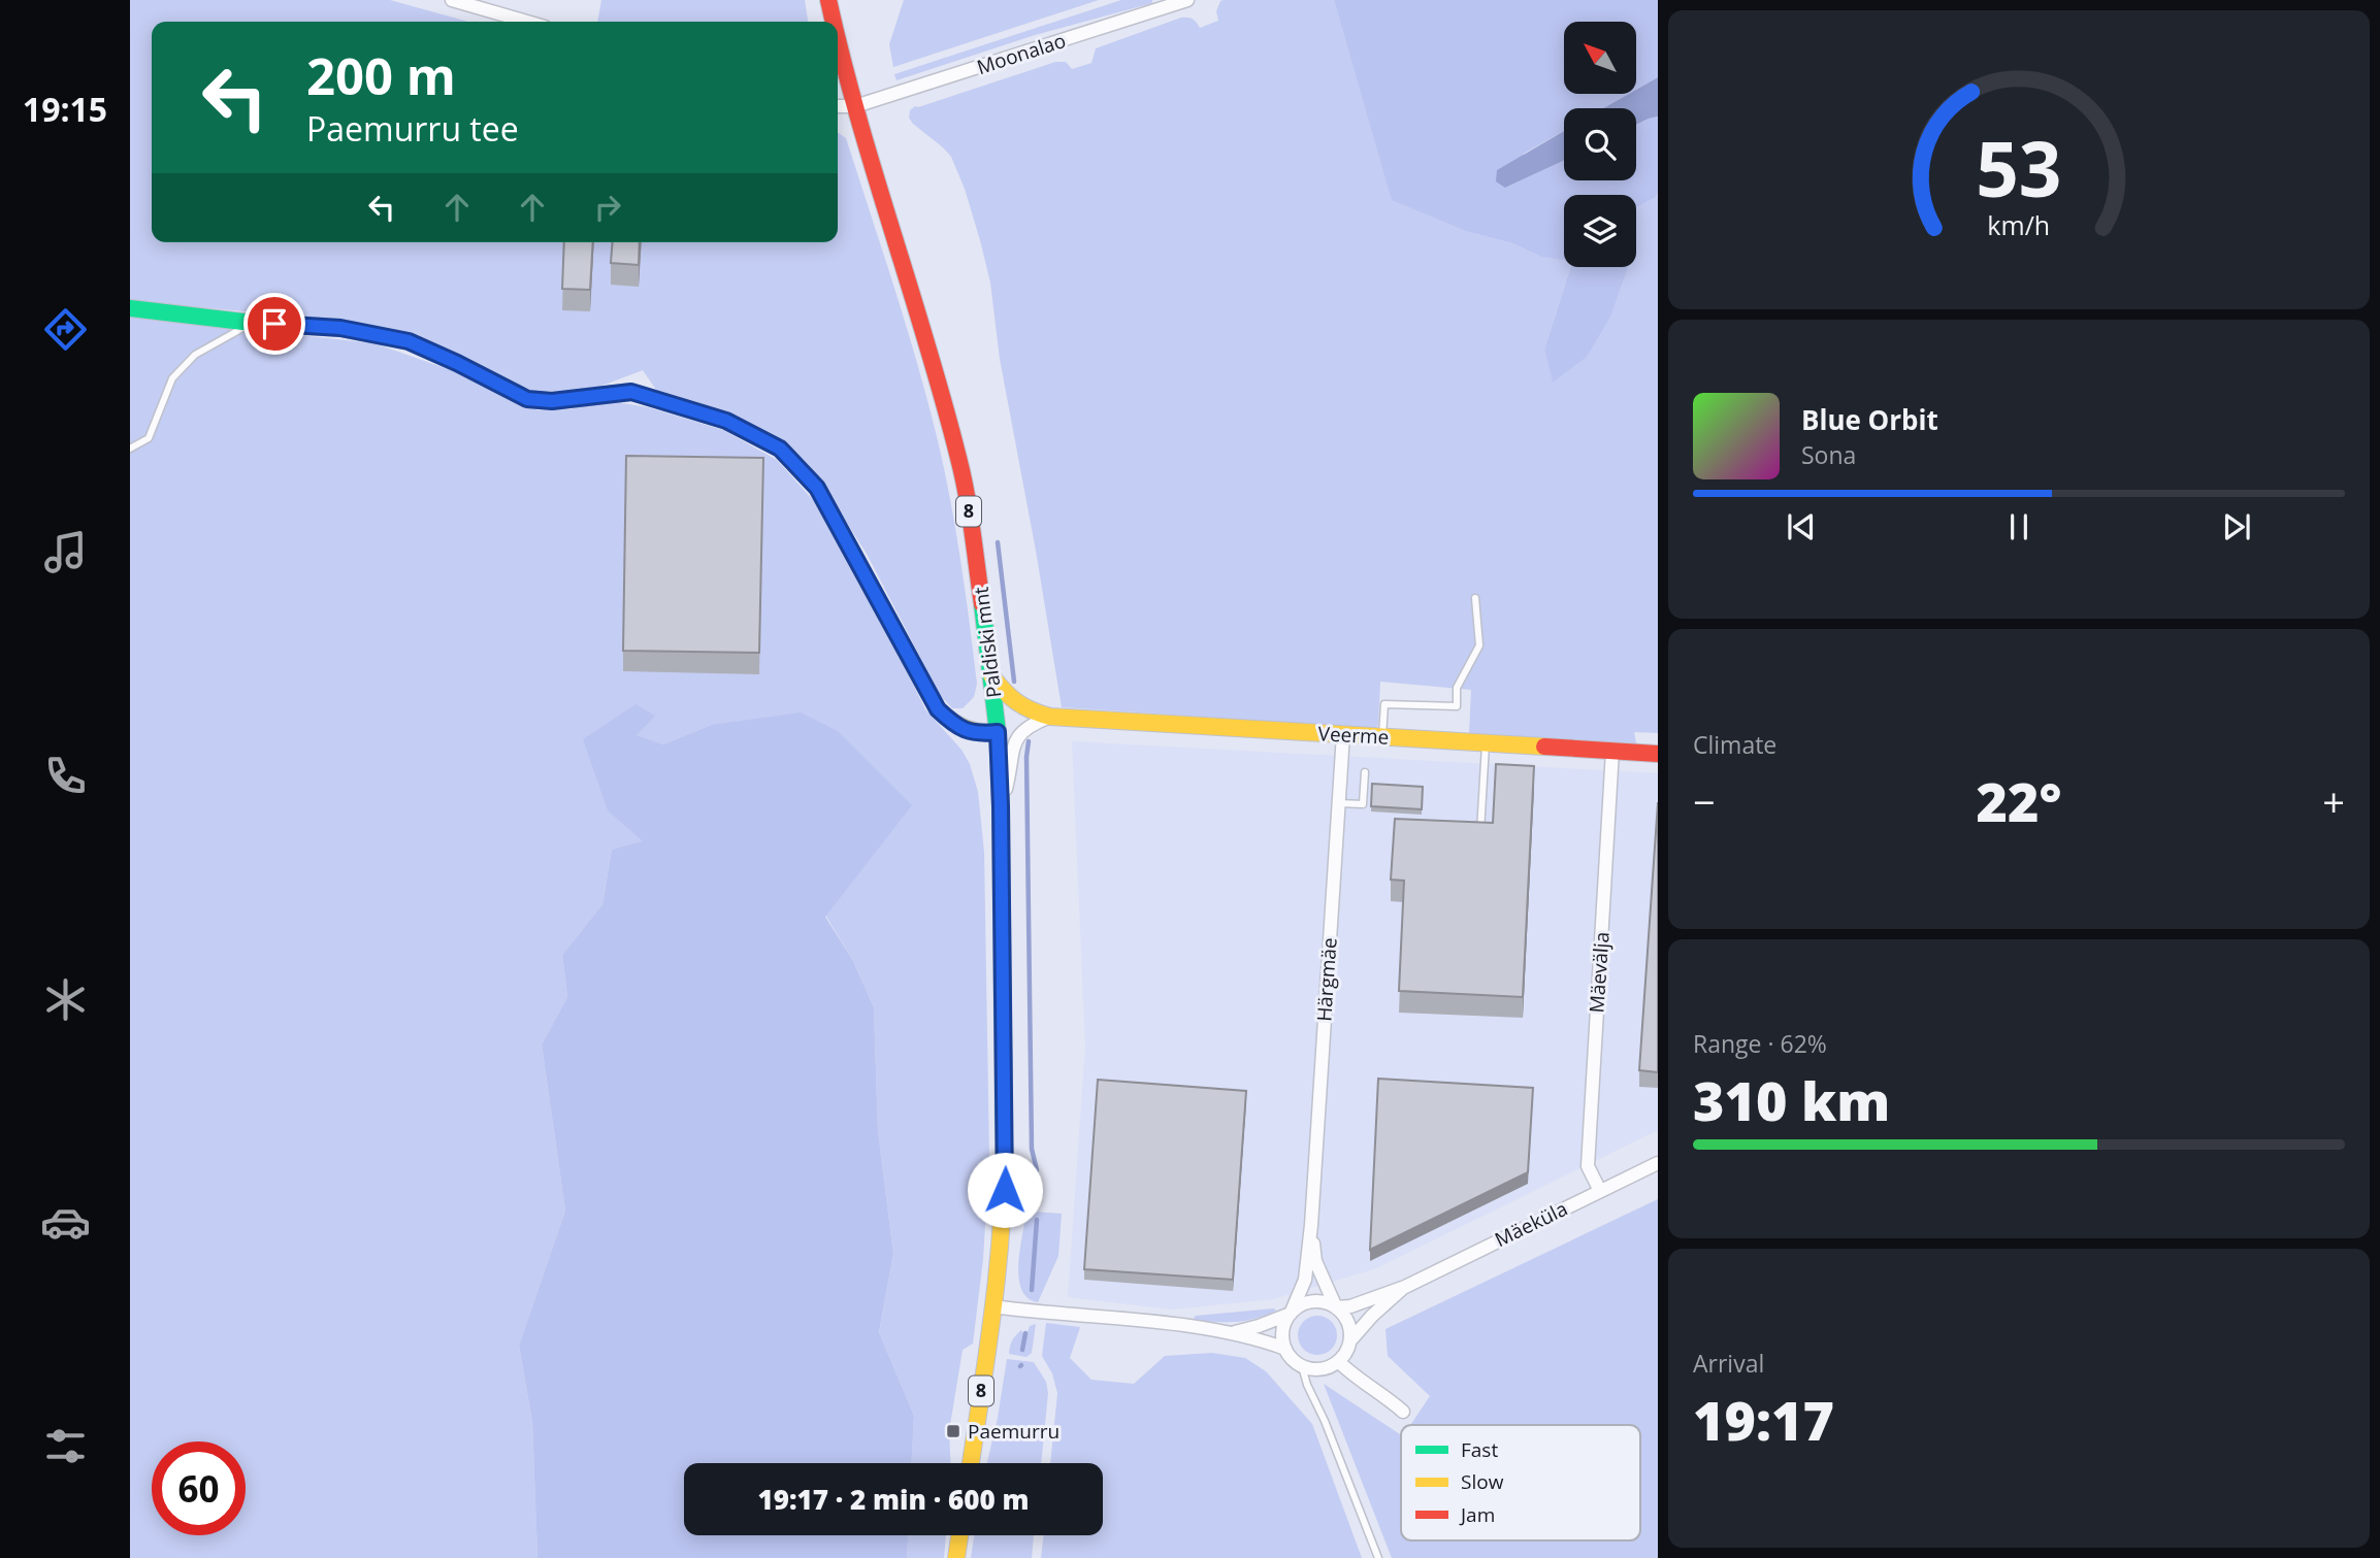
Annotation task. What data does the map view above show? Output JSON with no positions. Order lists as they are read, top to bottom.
{
  "streets": {
    "street": [
      "Moonalao",
      "8",
      "Paldiski mnt",
      "Veerme",
      "Mäevälja",
      "Härgmäe",
      "Mäeküla"
    ]
  },
  "crossings": [
    ["Moonalao", "Paldiski mnt"],
    ["Paldiski mnt", "Veerme"],
    ["Veerme", "Mäevälja"],
    ["Veerme", "Härgmäe"],
    ["Mäevälja", "Mäeküla"],
    ["Härgmäe", "Mäeküla"]
  ],
  "places": {
    "transit": ["Paemurru"]
  },
  "legend": ["Fast", "Slow", "Jam"],
  "north": "top left",
  "page": {
    "tabs": "19:15",
    "turn": ["200 m", "Paemurru tee"],
    "song": ["Blue Orbit", "Sona"],
    "tile": [
      "Climate",
      ["Range · 62%", "310 km"],
      ["Arrival", "19:17"]
    ],
    "heat": ["−", "22°", "+"],
    "limit": "60",
    "trip": "19:17 · 2 min · 600 m",
    "gauge": ["53", "km/h"]
  }
}
